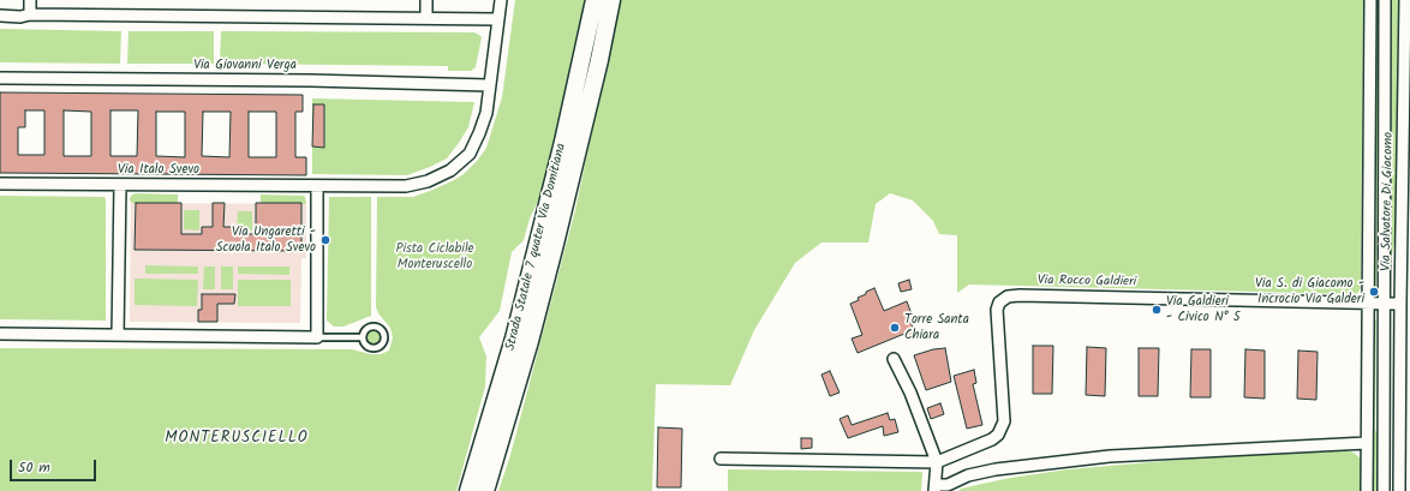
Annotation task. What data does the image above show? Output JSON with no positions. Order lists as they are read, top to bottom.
{
  "streets": {
    "highway": ["Strada Statale 7 quater Via Domitiana"],
    "street": [
      "Via Giovanni Verga",
      "Via Italo Svevo",
      "Via Salvatore Di Giacomo",
      "Via Rocco Galdieri"
    ]
  },
  "crossings": [
    ["Via Giovanni Verga", "Via Italo Svevo"],
    ["Via Salvatore Di Giacomo", "Via Rocco Galdieri"]
  ],
  "districts": ["MONTERUSCIELLO"],
  "parks": ["Pista Ciclabile Monteruscello"],
  "places": [
    "Via Ungaretti - Scuola Italo Svevo",
    "Via S. di Giacomo - Incrocio Via Galderi",
    "Via Galdieri - Civico N° 5",
    "Torre Santa Chiara"
  ],
  "scale_bar": "50 m"
}
